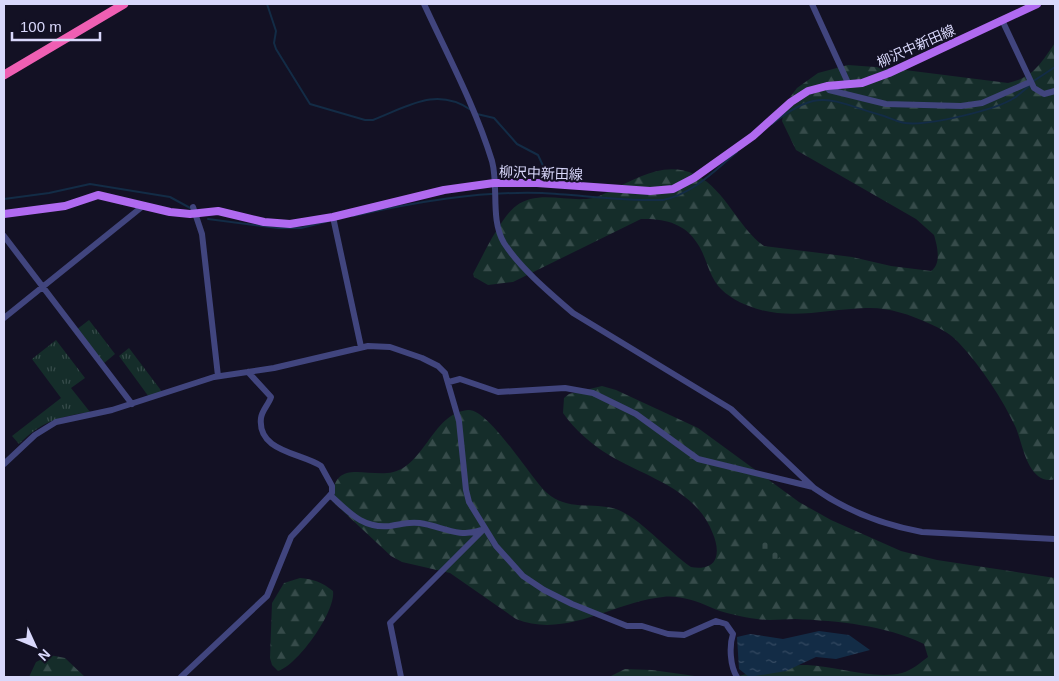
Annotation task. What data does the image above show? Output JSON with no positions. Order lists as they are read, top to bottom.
{
  "streets": {
    "main road": ["柳沢中新田線"]
  },
  "scale_bar": "100 m",
  "north": "bottom right"
}
